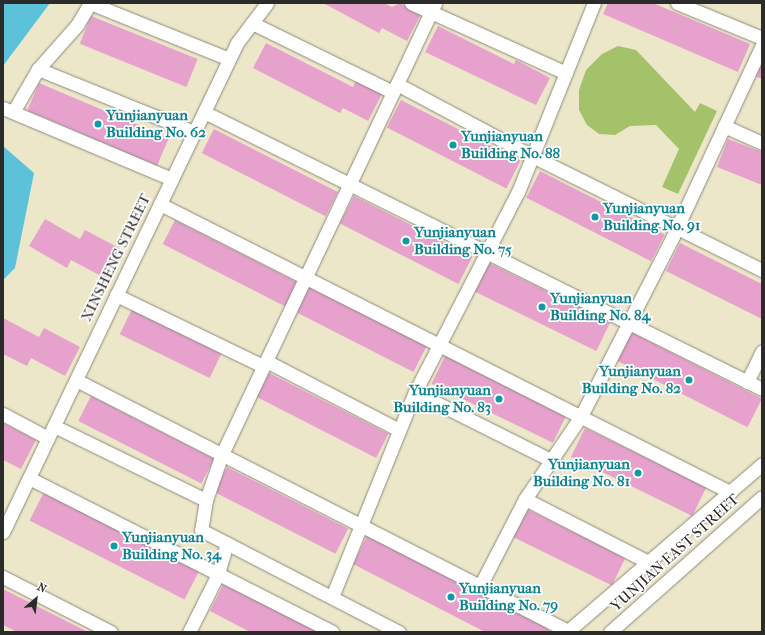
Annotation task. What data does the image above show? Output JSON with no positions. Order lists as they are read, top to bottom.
{
  "streets": {
    "street": ["XINSHENG STREET", "YUNJIAN EAST STREET"]
  },
  "places": [
    "Yunjianyuan Building No. 62",
    "Yunjianyuan Building No. 88",
    "Yunjianyuan Building No. 91",
    "Yunjianyuan Building No. 75",
    "Yunjianyuan Building No. 84",
    "Yunjianyuan Building No. 82",
    "Yunjianyuan Building No. 83",
    "Yunjianyuan Building No. 81",
    "Yunjianyuan Building No. 34",
    "Yunjianyuan Building No. 79"
  ],
  "north": "top right"
}
